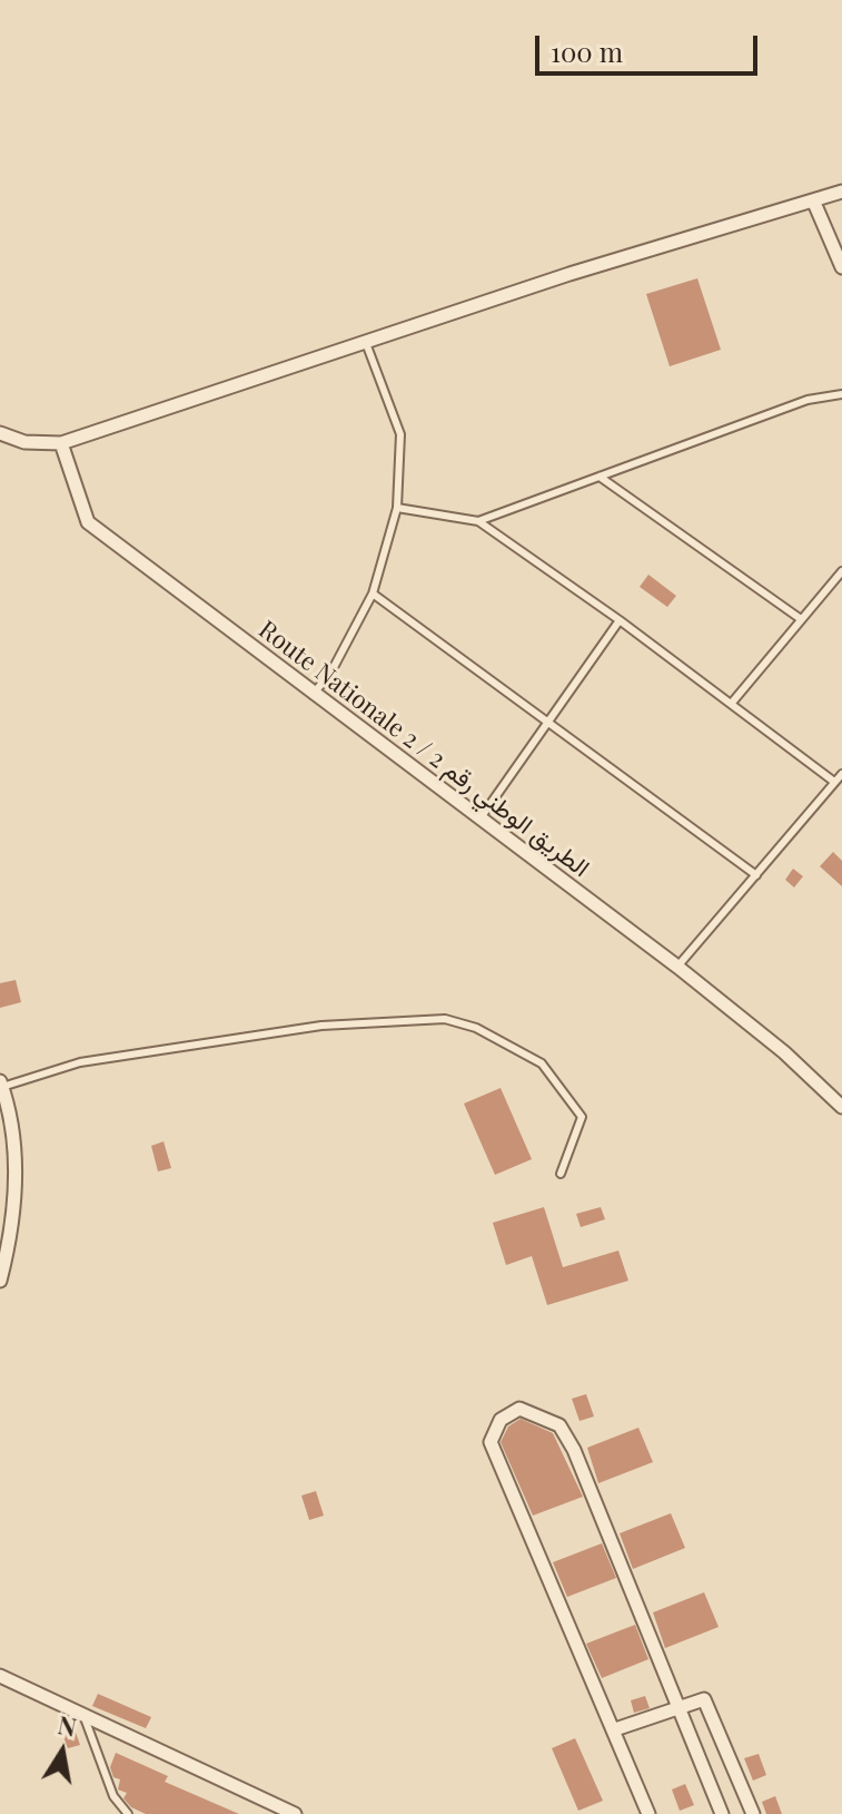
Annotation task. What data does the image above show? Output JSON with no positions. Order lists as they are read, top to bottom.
{
  "streets": {
    "street": ["Route Nationale 2 / الطريق الوطني رقم 2"]
  },
  "scale_bar": "100 m",
  "north": "top"
}
